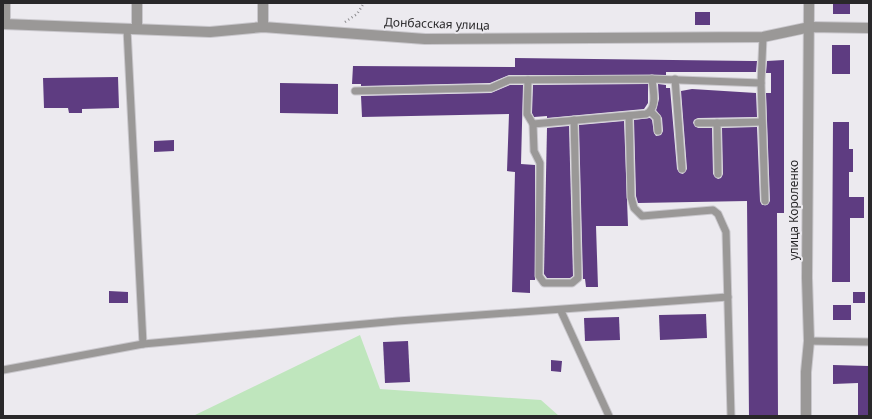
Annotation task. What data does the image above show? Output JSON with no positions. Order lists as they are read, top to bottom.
{
  "streets": {
    "street": ["Донбасская улица", "улица Короленко"]
  },
  "crossings": [
    ["Донбасская улица", "улица Короленко"]
  ]
}
